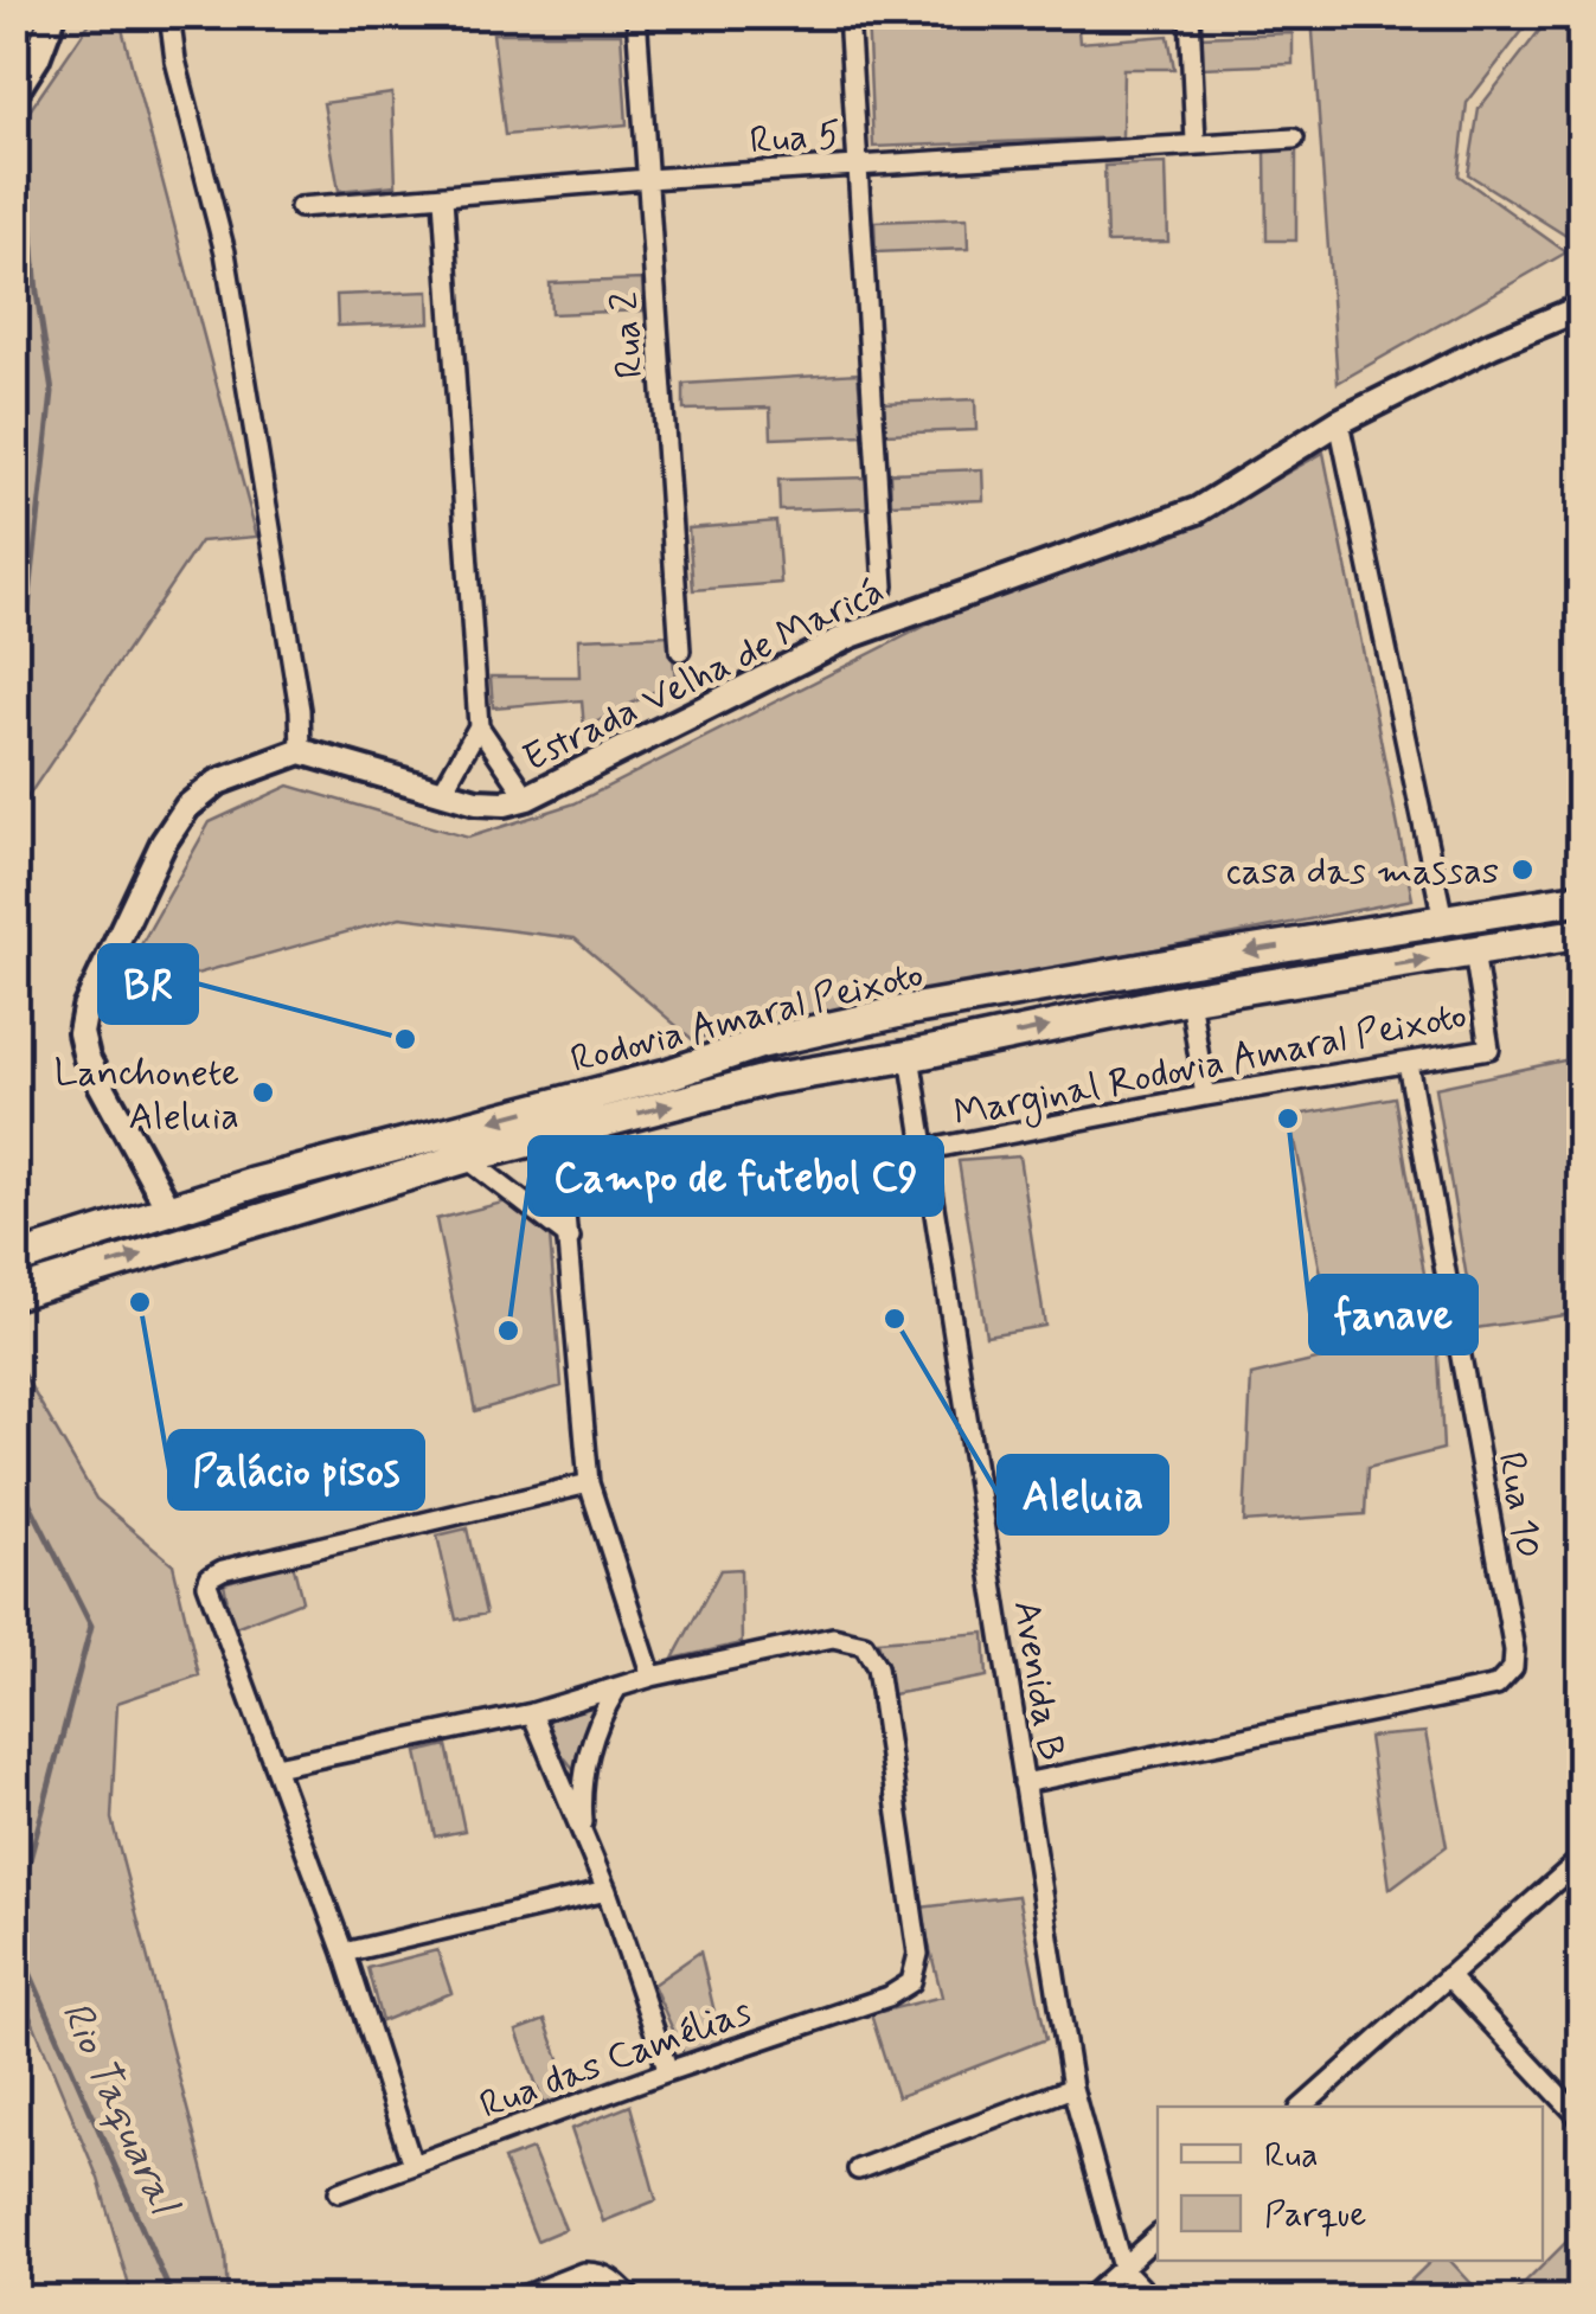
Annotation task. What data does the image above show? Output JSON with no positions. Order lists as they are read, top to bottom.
{
  "streets": {
    "highway": ["Rodovia Amaral Peixoto"],
    "street": [
      "Rua 5",
      "Rua 2",
      "Estrada Velha de Maricá",
      "Marginal Rodovia Amaral Peixoto",
      "Rua 10",
      "Avenida B",
      "Rua das Camélias"
    ]
  },
  "crossings": [
    ["Rua 5", "Rua 2"],
    ["Rodovia Amaral Peixoto", "Marginal Rodovia Amaral Peixoto"],
    ["Rodovia Amaral Peixoto", "Avenida B"],
    ["Marginal Rodovia Amaral Peixoto", "Rua 10"],
    ["Marginal Rodovia Amaral Peixoto", "Avenida B"],
    ["Rua 10", "Avenida B"]
  ],
  "water": ["Rio Taquaral"],
  "places": [
    "casa das massas",
    "BR",
    "Lanchonete Aleluia",
    "fanave",
    "Palácio pisos",
    "Aleluia",
    "Campo de futebol C9"
  ],
  "legend": ["Rua", "Parque"]
}
